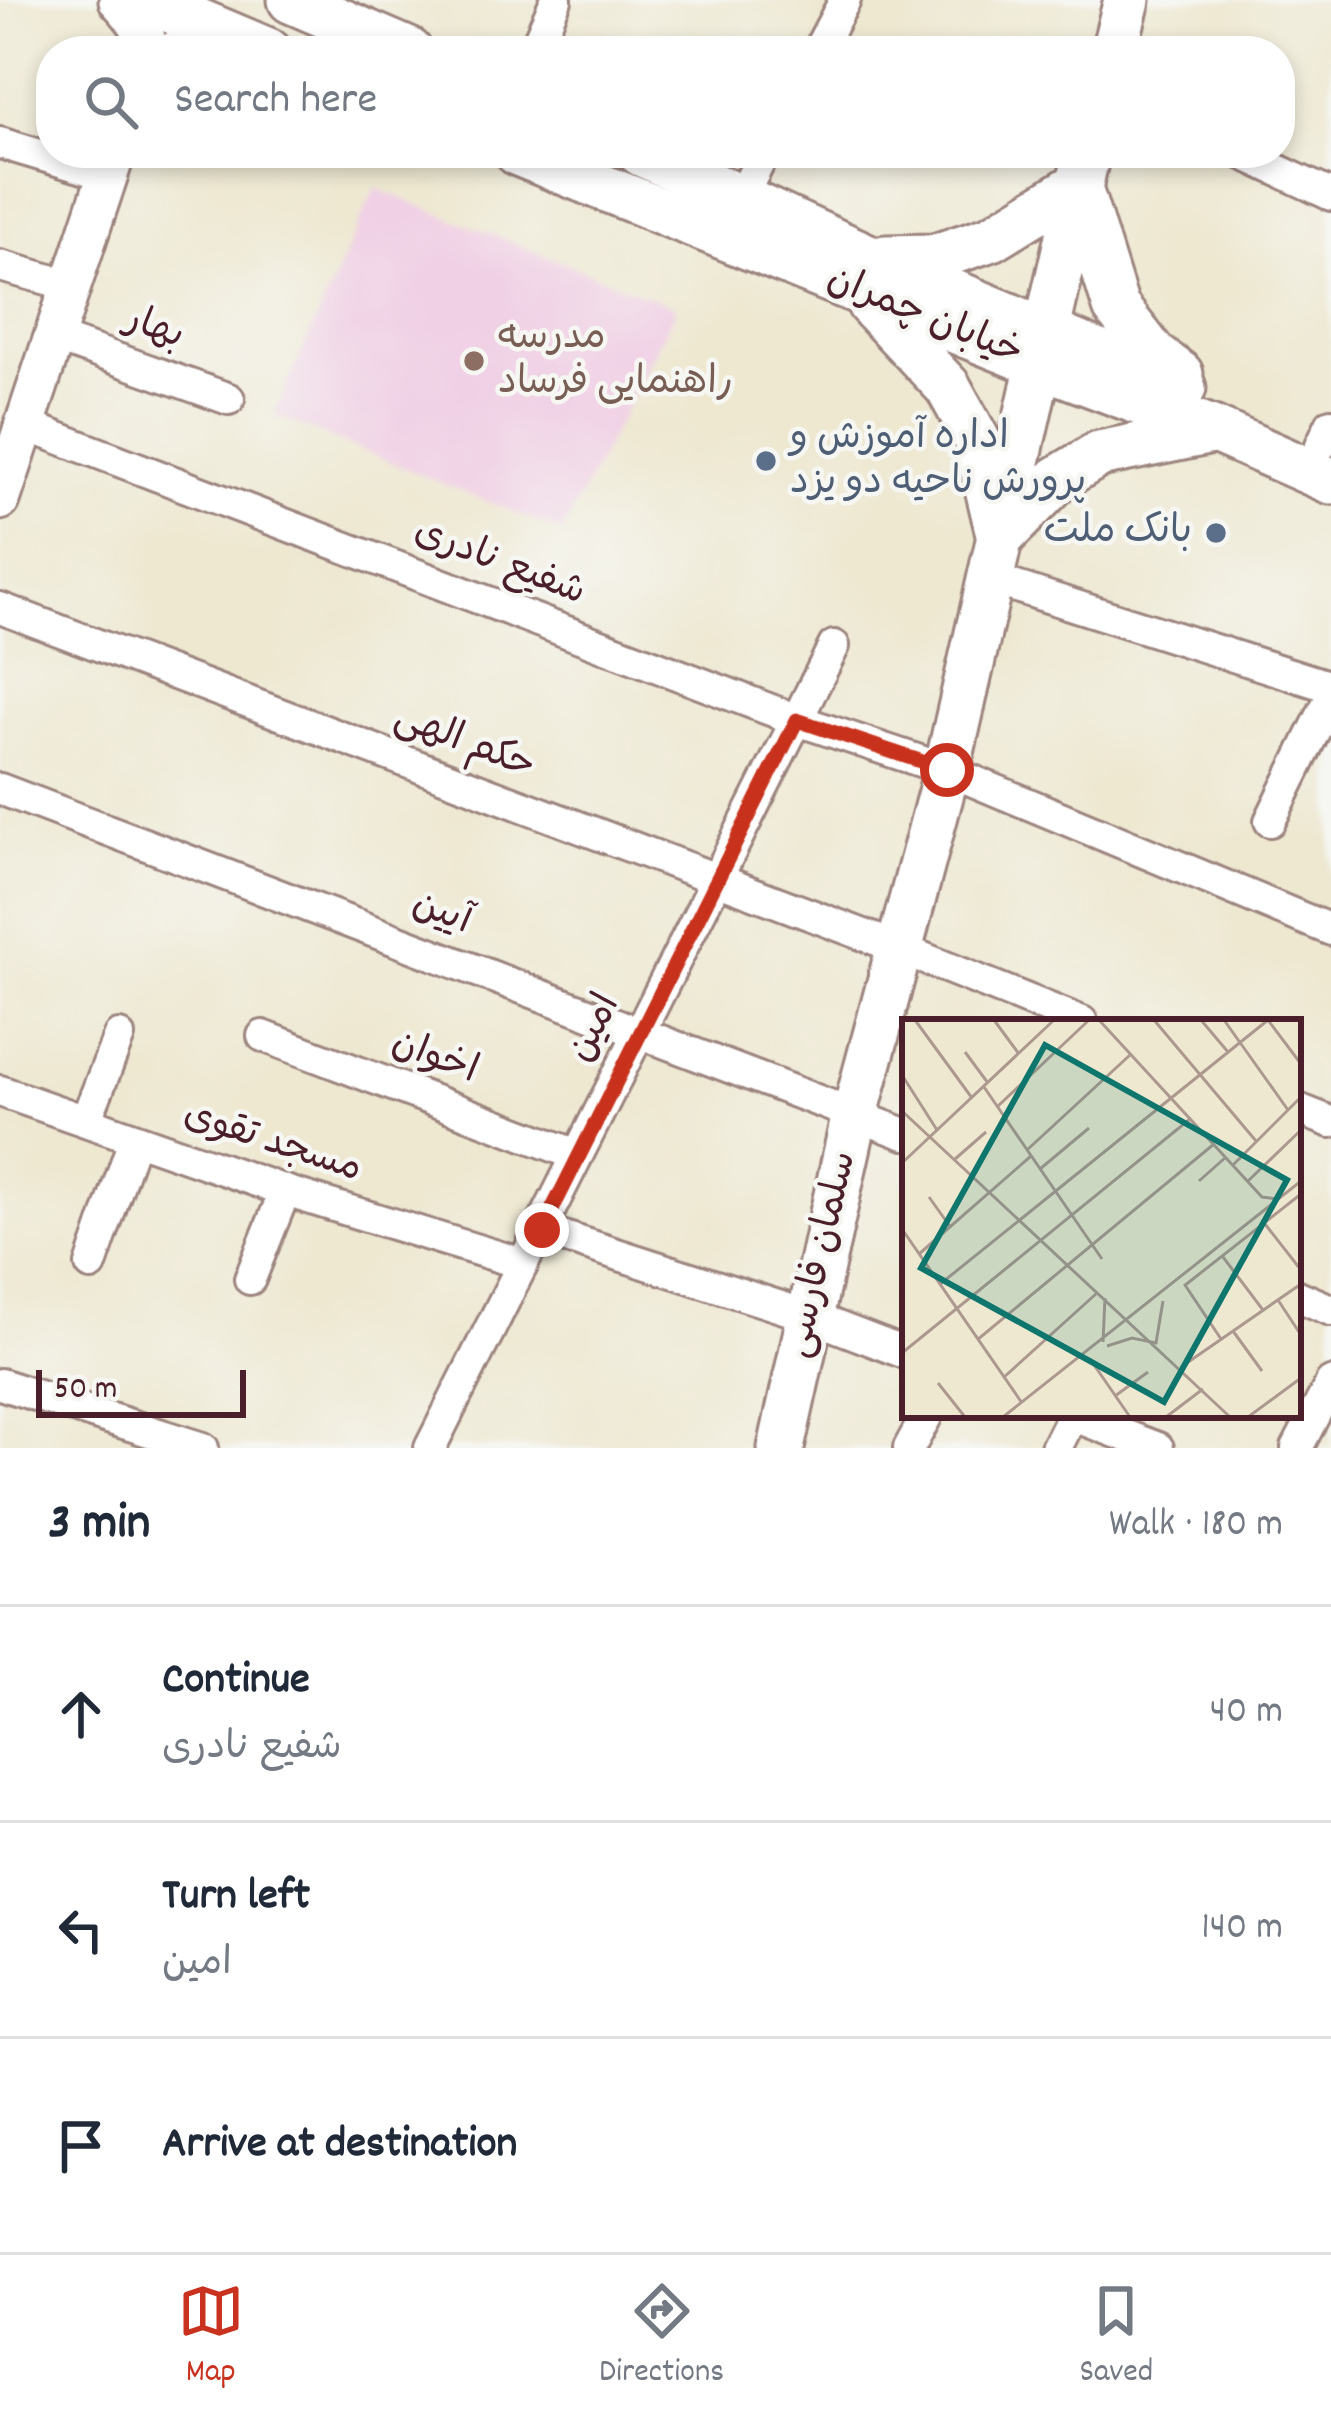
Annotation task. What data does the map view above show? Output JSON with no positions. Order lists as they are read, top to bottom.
{
  "streets": {
    "main road": ["خیابان چمران", "سلمان فارسی"],
    "street": [
      "بهار",
      "شفیع نادری",
      "حکم الهی",
      "آیین",
      "امین",
      "اخوان",
      "مسجد تقوی"
    ]
  },
  "crossings": [
    ["خیابان چمران", "سلمان فارسی"],
    ["شفیع نادری", "امین"],
    ["شفیع نادری", "سلمان فارسی"],
    ["حکم الهی", "امین"],
    ["حکم الهی", "سلمان فارسی"],
    ["آیین", "امین"],
    ["آیین", "سلمان فارسی"],
    ["امین", "اخوان"],
    ["امین", "مسجد تقوی"]
  ],
  "places": ["مدرسه راهنمایی فرساد", "اداره آموزش و پرورش ناحیه دو یزد", "بانک ملت"],
  "scale_bar": "50 m",
  "page": {
    "search": "Search here",
    "scale": "50 m",
    "heading": ["3 min", "Walk · 180 m"],
    "list": [
      ["Continue", "شفیع نادری", "40 m"],
      ["Turn left", "امین", "140 m"],
      "Arrive at destination"
    ],
    "nav": ["Map", "Directions", "Saved"]
  }
}
